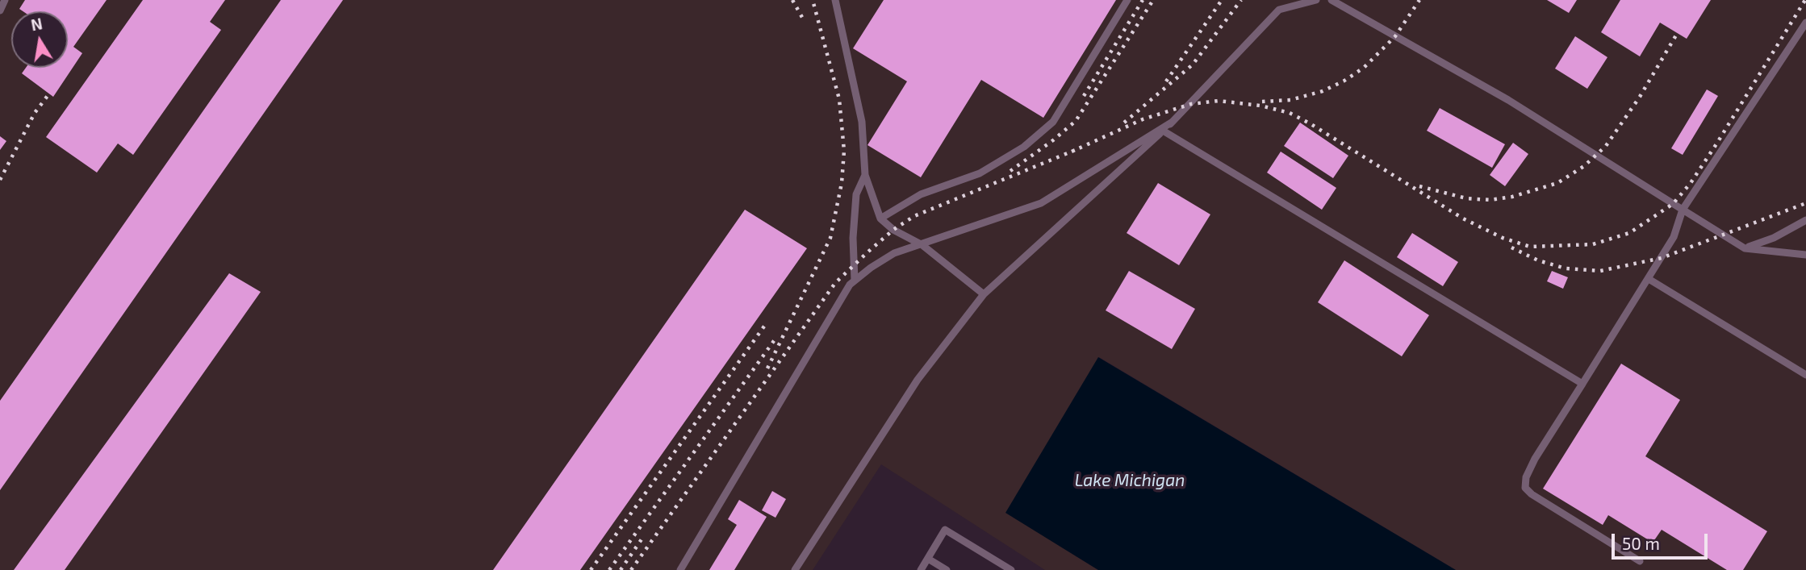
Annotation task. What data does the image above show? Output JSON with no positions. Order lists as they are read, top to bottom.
{
  "water": ["Lake Michigan"],
  "scale_bar": "50 m",
  "north": "top"
}
